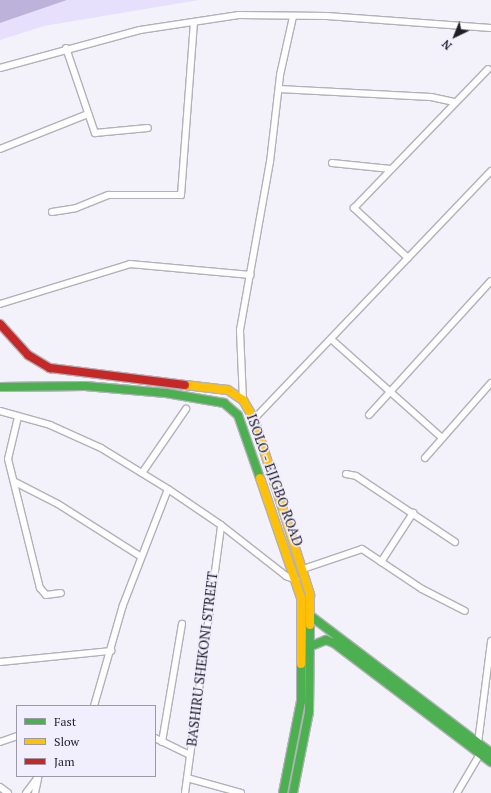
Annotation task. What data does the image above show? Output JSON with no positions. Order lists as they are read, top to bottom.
{
  "streets": {
    "main road": ["ISOLO - EJIGBO ROAD"],
    "street": ["BASHIRU SHEKONI STREET"]
  },
  "legend": ["Fast", "Slow", "Jam"],
  "north": "bottom left"
}
